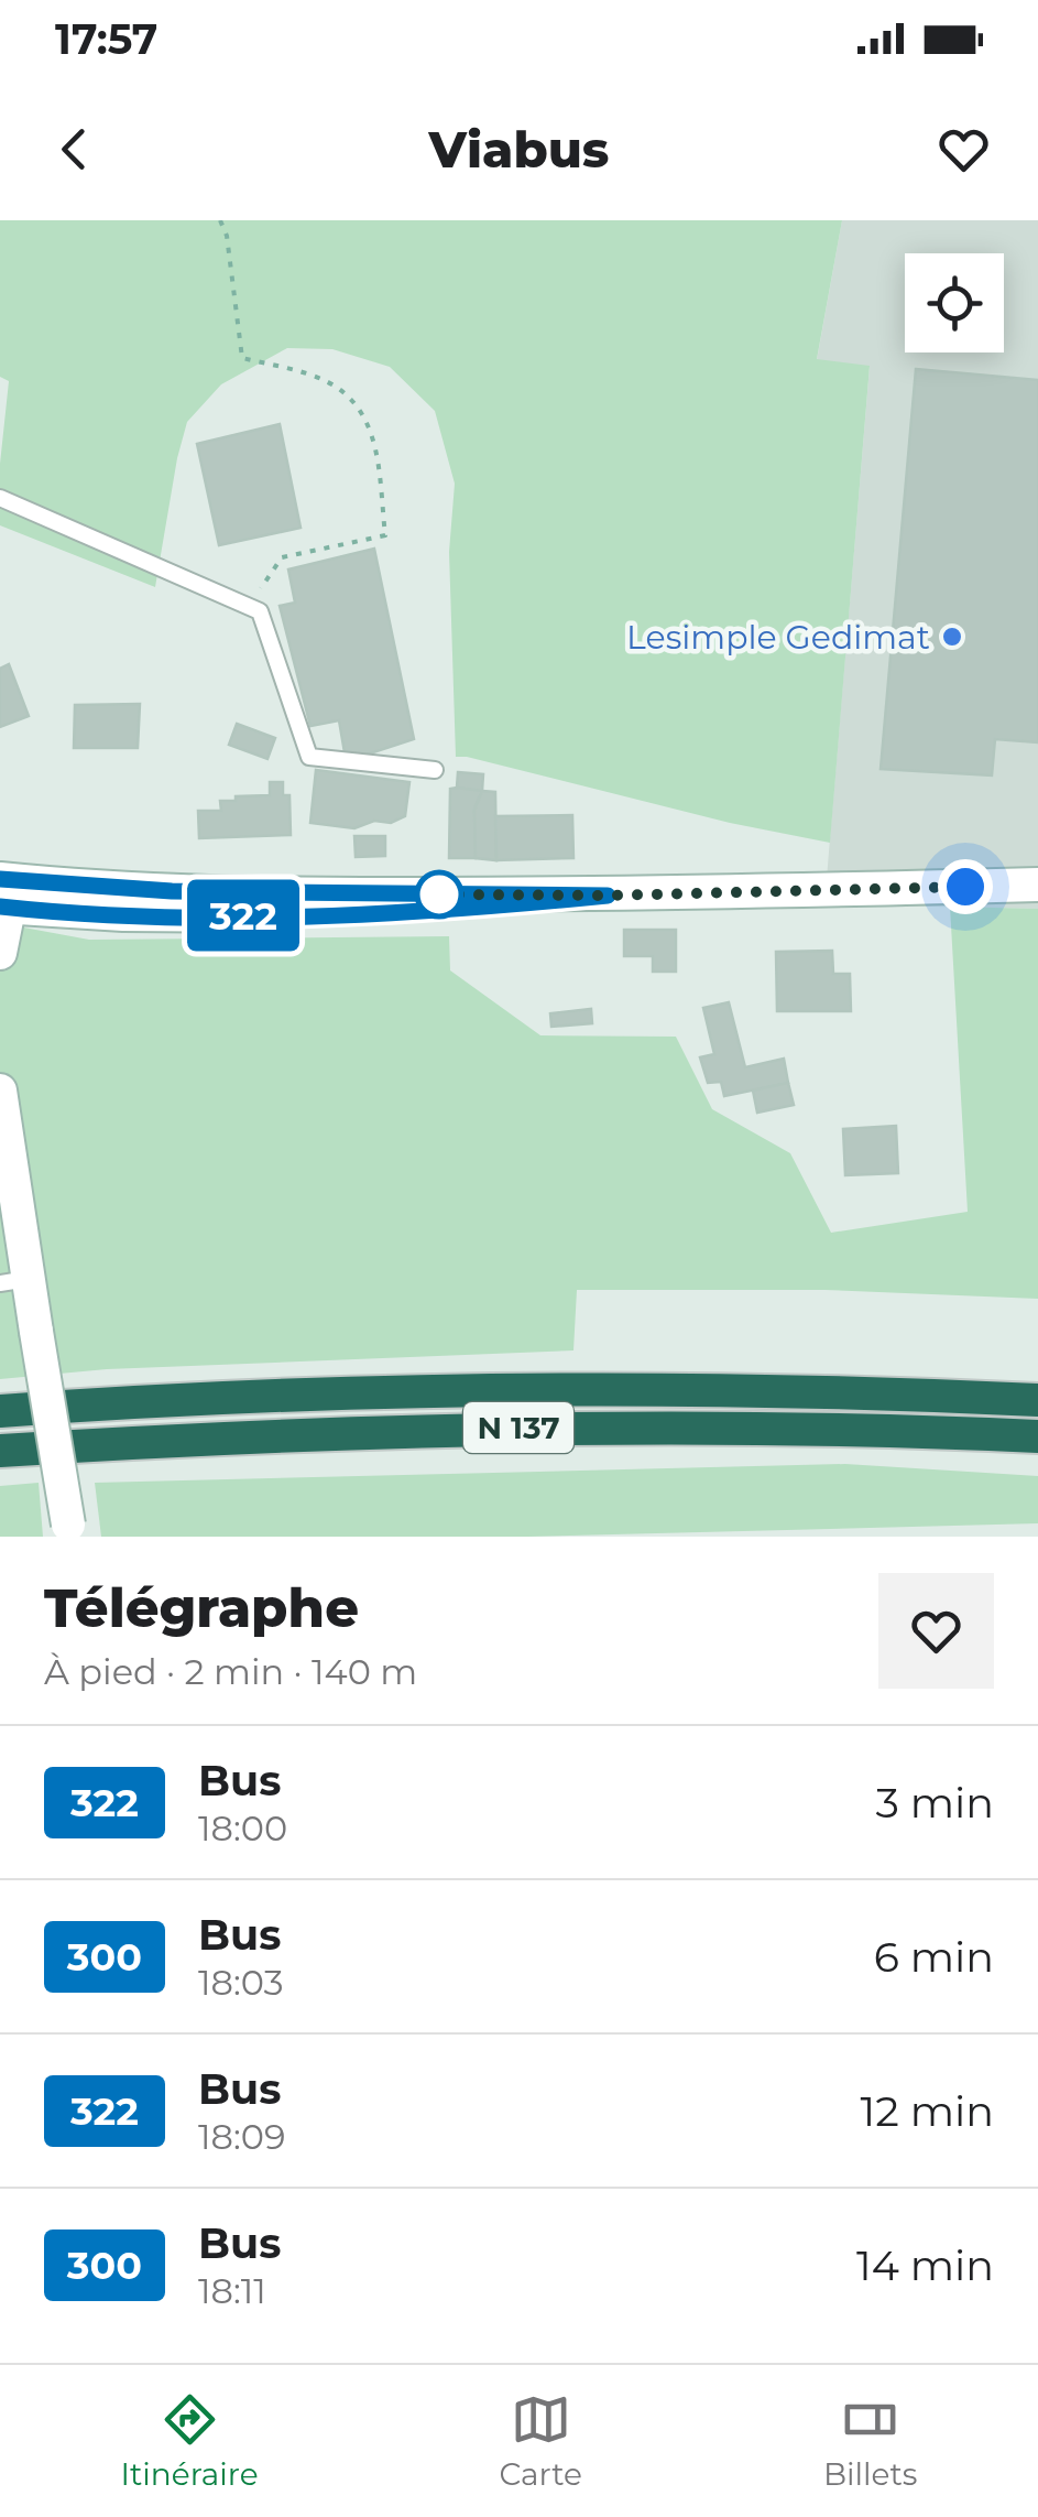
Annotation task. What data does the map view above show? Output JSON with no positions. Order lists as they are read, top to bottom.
{
  "streets": {
    "highway": ["N 137"]
  },
  "places": ["Lesimple Gedimat"],
  "lines": ["bus line 322"],
  "page": {
    "status": "17:57",
    "header": "Viabus",
    "on_map": "322",
    "heading": ["Télégraphe", "À pied · 2 min · 140 m"],
    "list": [
      {
        "mark": "322",
        "name": "Bus",
        "note": "18:00",
        "value": "3 min"
      },
      {
        "mark": "300",
        "name": "Bus",
        "note": "18:03",
        "value": "6 min"
      },
      {
        "mark": "322",
        "name": "Bus",
        "note": "18:09",
        "value": "12 min"
      },
      {
        "mark": "300",
        "name": "Bus",
        "note": "18:11",
        "value": "14 min"
      }
    ],
    "tabs": ["Itinéraire", "Carte", "Billets"]
  }
}
